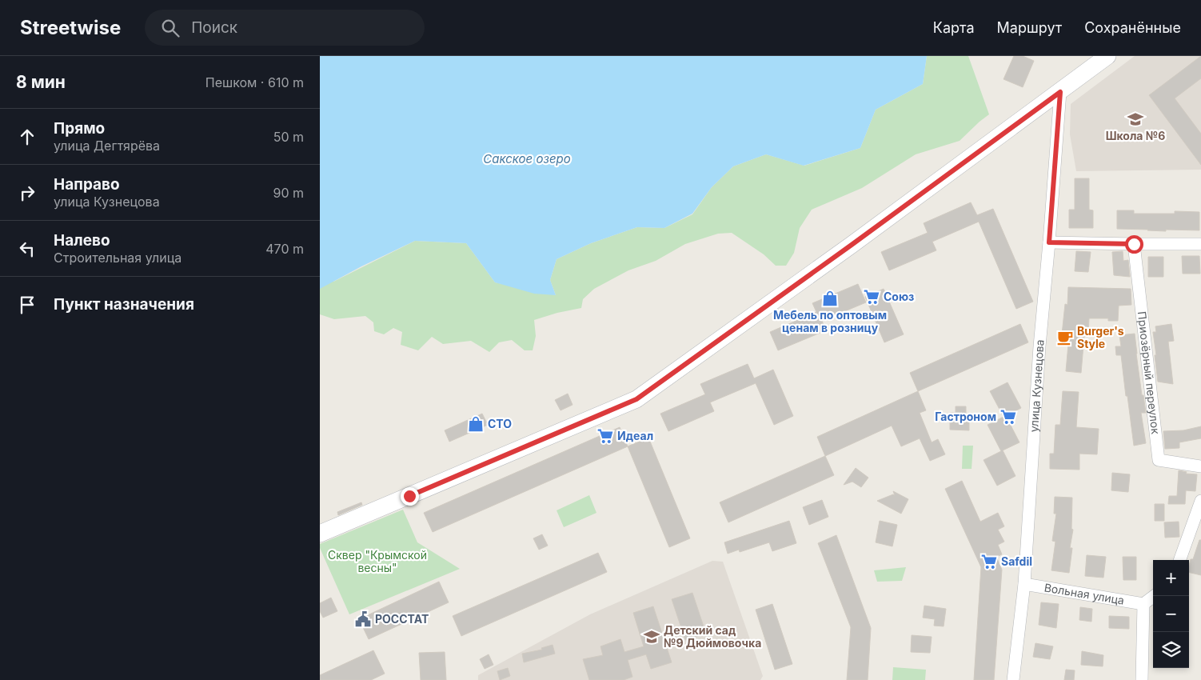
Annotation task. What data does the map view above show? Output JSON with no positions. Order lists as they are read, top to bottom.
{
  "streets": {
    "street": ["Приозёрный переулок", "улица Кузнецова", "Вольная улица"]
  },
  "crossings": [
    ["улица Кузнецова", "Вольная улица"]
  ],
  "water": ["Сакское озеро"],
  "parks": ["Сквер \"Крымской весны\""],
  "places": {
    "school or university": ["Школа №6", "Детский сад №9 Дюймовочка"],
    "supermarket": [
      "Союз",
      "Гастроном",
      "Идеал",
      "Safdil"
    ],
    "shop": ["Мебель по оптовым ценам в розницу", "СТО"],
    "cafe": ["Burger's Style"],
    "public building": ["РОССТАТ"]
  },
  "page": {
    "header": "Streetwise",
    "search": "Поиск",
    "nav": ["Карта", "Маршрут", "Сохранённые"],
    "heading": ["8 мин", "Пешком · 610 m"],
    "list": [
      ["Прямо", "улица Дегтярёва", "50 m"],
      ["Направо", "улица Кузнецова", "90 m"],
      ["Налево", "Строительная улица", "470 m"],
      "Пункт назначения"
    ],
    "map_buttons": ["+", "−"]
  }
}
